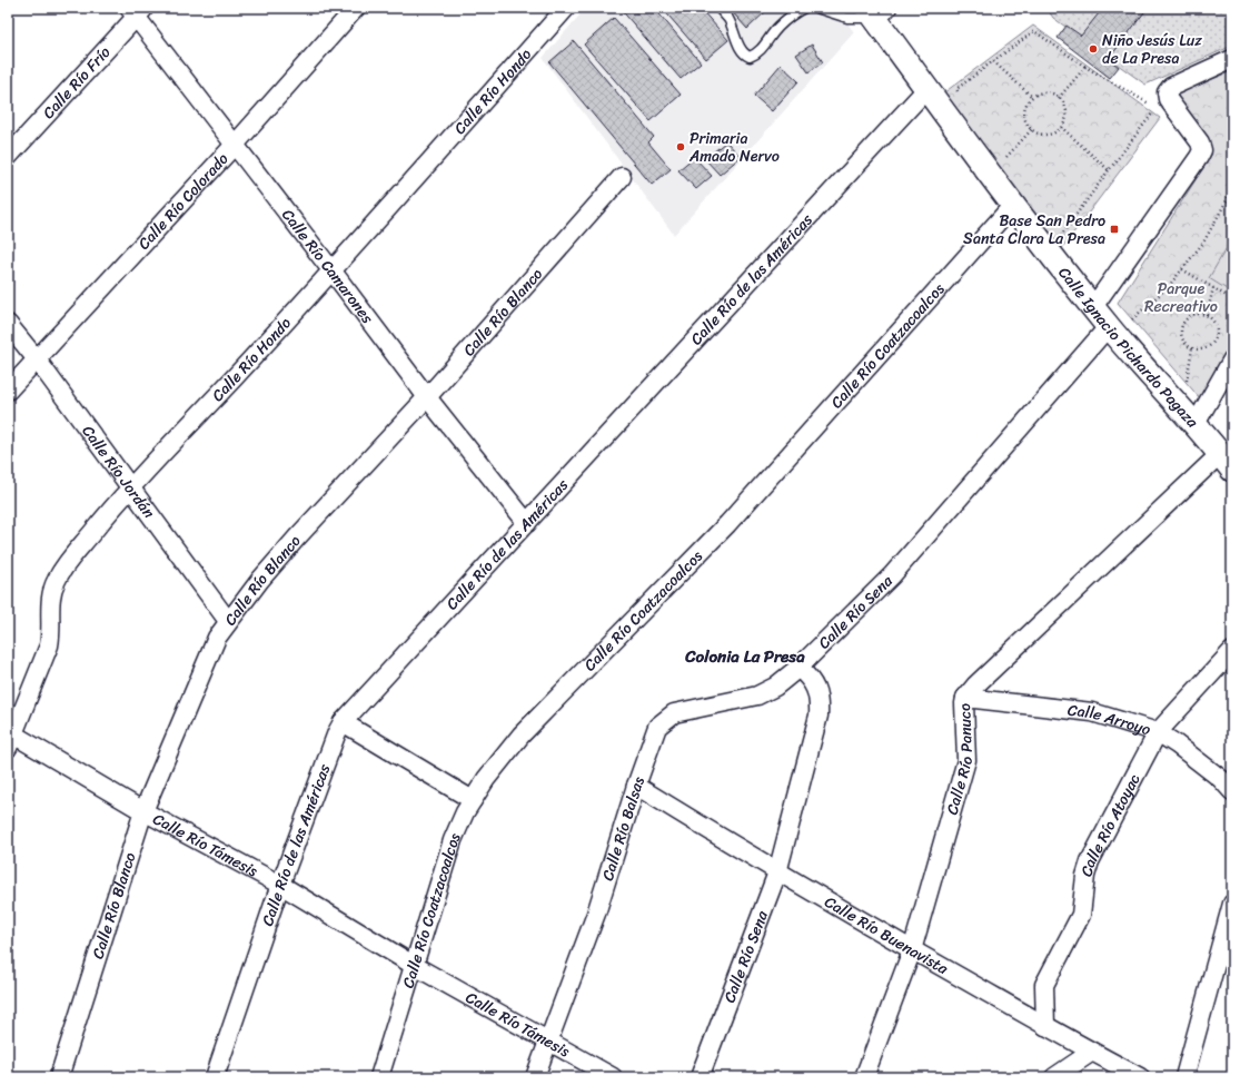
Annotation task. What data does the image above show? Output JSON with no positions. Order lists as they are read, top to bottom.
{
  "streets": {
    "street": [
      "Calle Río Frío",
      "Calle Río Hondo",
      "Calle Río Colorado",
      "Calle Río Camarones",
      "Calle Río de las Américas",
      "Calle Río Blanco",
      "Calle Río Coatzacoalcos",
      "Calle Ignacio Pichardo Pagaza",
      "Calle Río Jordán",
      "Calle Río Sena",
      "Calle Arroyo",
      "Calle Río Panuco",
      "Calle Río Atoyac",
      "Calle Río Balsas",
      "Calle Río Támesis",
      "Calle Río Buenavista"
    ]
  },
  "crossings": [
    ["Calle Río Frío", "Calle Río Camarones"],
    ["Calle Río Hondo", "Calle Río Camarones"],
    ["Calle Río Hondo", "Calle Río Jordán"],
    ["Calle Río Hondo", "Calle Río Támesis"],
    ["Calle Río Colorado", "Calle Río Camarones"],
    ["Calle Río Colorado", "Calle Río Jordán"],
    ["Calle Río Camarones", "Calle Río de las Américas"],
    ["Calle Río Camarones", "Calle Río Blanco"],
    ["Calle Río de las Américas", "Calle Ignacio Pichardo Pagaza"],
    ["Calle Río de las Américas", "Calle Río Támesis"],
    ["Calle Río Blanco", "Calle Río Jordán"],
    ["Calle Río Blanco", "Calle Río Támesis"],
    ["Calle Río Coatzacoalcos", "Calle Ignacio Pichardo Pagaza"],
    ["Calle Río Coatzacoalcos", "Calle Río Támesis"],
    ["Calle Ignacio Pichardo Pagaza", "Calle Río Sena"],
    ["Calle Ignacio Pichardo Pagaza", "Calle Río Panuco"],
    ["Calle Río Sena", "Calle Río Balsas"],
    ["Calle Río Sena", "Calle Río Buenavista"],
    ["Calle Arroyo", "Calle Río Panuco"],
    ["Calle Arroyo", "Calle Río Atoyac"],
    ["Calle Río Panuco", "Calle Río Buenavista"],
    ["Calle Río Atoyac", "Calle Río Buenavista"],
    ["Calle Río Balsas", "Calle Río Támesis"],
    ["Calle Río Balsas", "Calle Río Buenavista"]
  ],
  "districts": ["Colonia La Presa"],
  "parks": ["Parque Recreativo"],
  "places": {
    "other": ["Niño Jesús Luz de La Presa", "Primaria Amado Nervo"],
    "transit": ["Base San Pedro Santa Clara La Presa"]
  }
}
